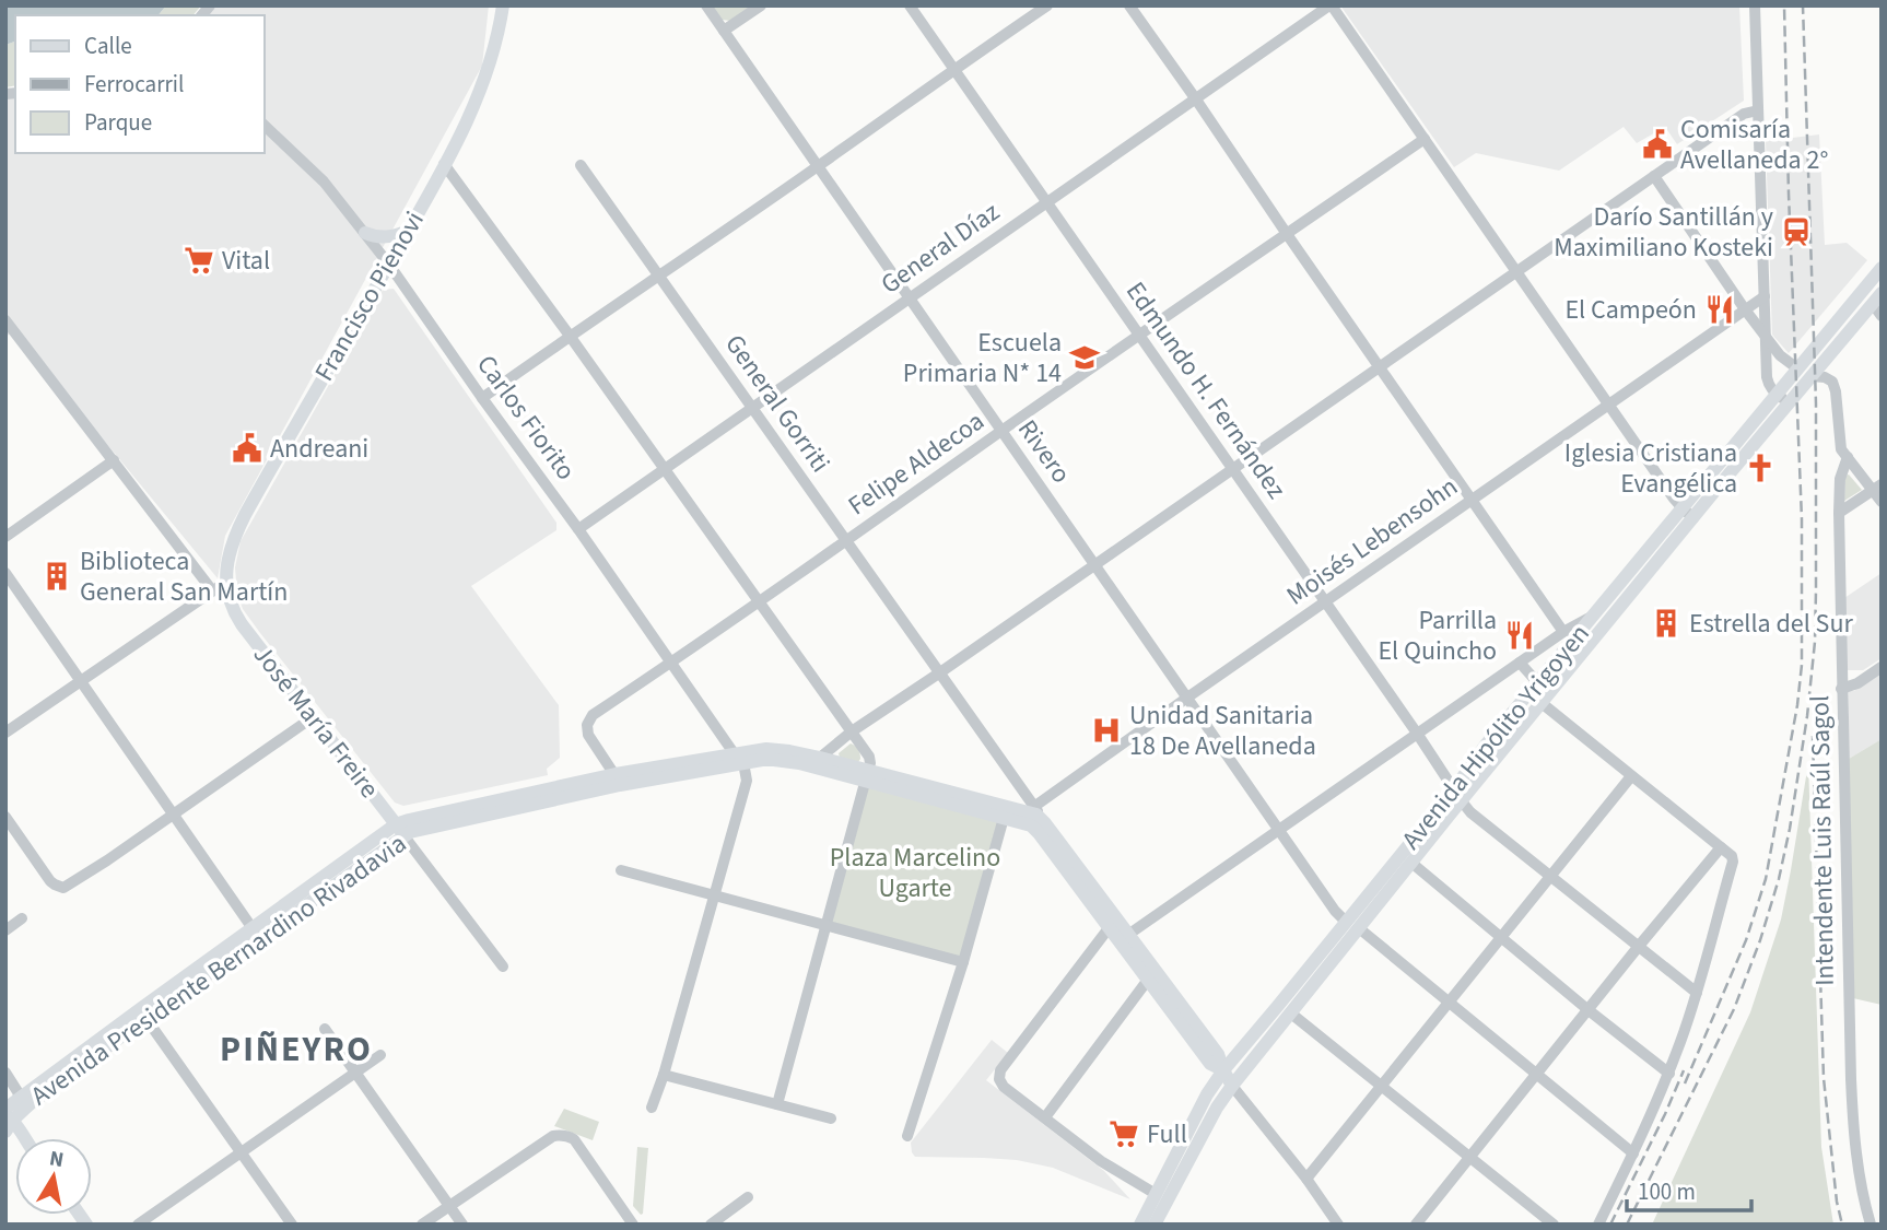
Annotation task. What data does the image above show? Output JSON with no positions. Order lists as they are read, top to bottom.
{
  "streets": {
    "main road": [
      "Francisco Pienovi",
      "José María Freire",
      "Avenida Hipólito Yrigoyen",
      "Avenida Presidente Bernardino Rivadavia"
    ],
    "street": [
      "General Díaz",
      "Edmundo H. Fernández",
      "General Gorriti",
      "Carlos Fiorito",
      "Rivero",
      "Felipe Aldecoa",
      "Moisés Lebensohn",
      "Intendente Luis Raúl Sagol"
    ]
  },
  "crossings": [
    ["General Díaz", "Edmundo H. Fernández"],
    ["General Díaz", "General Gorriti"],
    ["General Díaz", "Carlos Fiorito"],
    ["General Díaz", "Rivero"],
    ["Francisco Pienovi", "Carlos Fiorito"],
    ["Francisco Pienovi", "José María Freire"],
    ["Edmundo H. Fernández", "Felipe Aldecoa"],
    ["Edmundo H. Fernández", "Moisés Lebensohn"],
    ["Edmundo H. Fernández", "Avenida Hipólito Yrigoyen"],
    ["General Gorriti", "Felipe Aldecoa"],
    ["General Gorriti", "Moisés Lebensohn"],
    ["General Gorriti", "Avenida Presidente Bernardino Rivadavia"],
    ["Carlos Fiorito", "Felipe Aldecoa"],
    ["Carlos Fiorito", "Avenida Presidente Bernardino Rivadavia"],
    ["Rivero", "Felipe Aldecoa"],
    ["Rivero", "Moisés Lebensohn"],
    ["Rivero", "Avenida Hipólito Yrigoyen"],
    ["Felipe Aldecoa", "Avenida Presidente Bernardino Rivadavia"],
    ["Moisés Lebensohn", "Avenida Presidente Bernardino Rivadavia"],
    ["José María Freire", "Avenida Presidente Bernardino Rivadavia"],
    ["Avenida Hipólito Yrigoyen", "Avenida Presidente Bernardino Rivadavia"]
  ],
  "districts": ["PIÑEYRO"],
  "parks": ["Plaza Marcelino Ugarte"],
  "places": {
    "public building": ["Comisaría Avellaneda 2°", "Andreani"],
    "station": ["Darío Santillán y Maximiliano Kosteki"],
    "supermarket": ["Vital", "Full"],
    "restaurant": ["El Campeón", "Parrilla El Quincho"],
    "school or university": ["Escuela Primaria N* 14"],
    "church": ["Iglesia Cristiana Evangélica"],
    "building": ["Biblioteca General San Martín", "Estrella del Sur"],
    "hospital": ["Unidad Sanitaria 18 De Avellaneda"]
  },
  "legend": ["Calle", "Ferrocarril", "Parque"],
  "scale_bar": "100 m",
  "north": "top"
}
